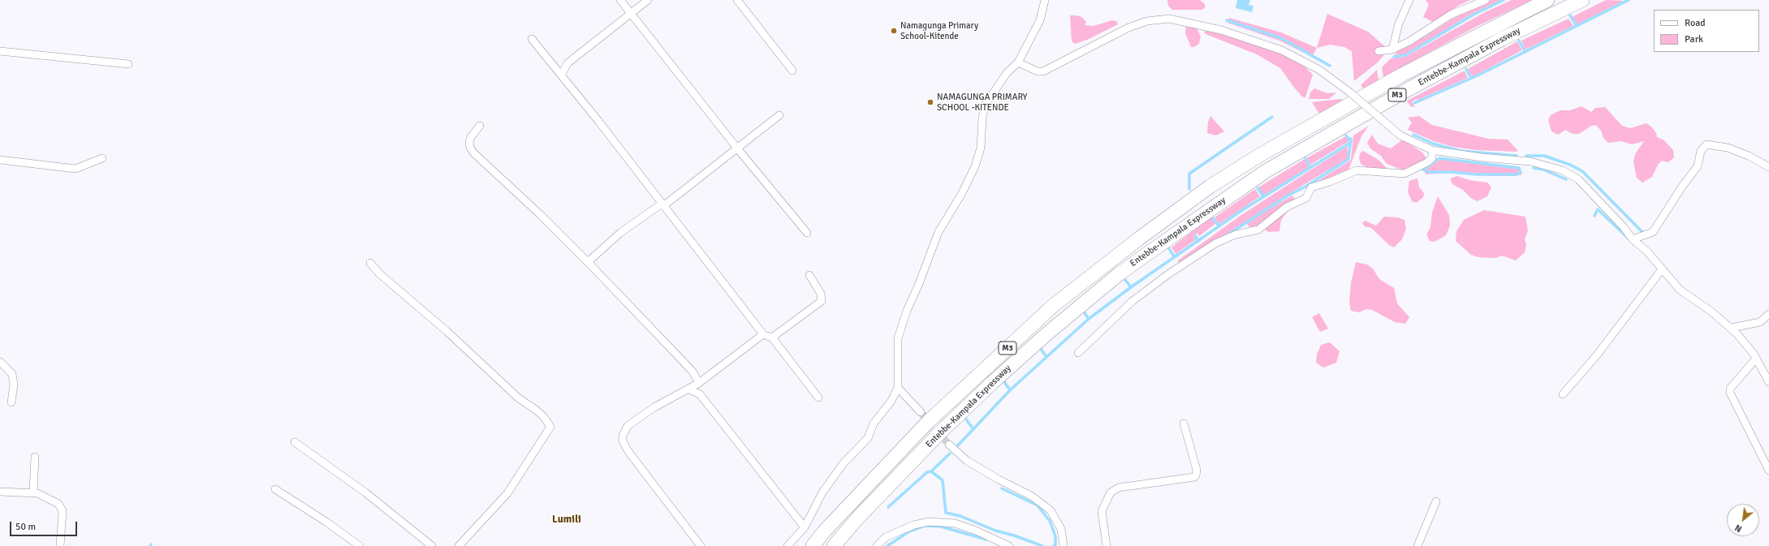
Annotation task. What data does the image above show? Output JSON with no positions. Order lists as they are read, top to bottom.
{
  "streets": {
    "highway": ["Entebbe-Kampala Expressway", "M3"]
  },
  "districts": ["Lumili"],
  "places": ["Namagunga Primary School-Kitende", "NAMAGUNGA PRIMARY SCHOOL -KITENDE"],
  "legend": ["Road", "Park"],
  "scale_bar": "50 m",
  "north": "bottom left"
}
